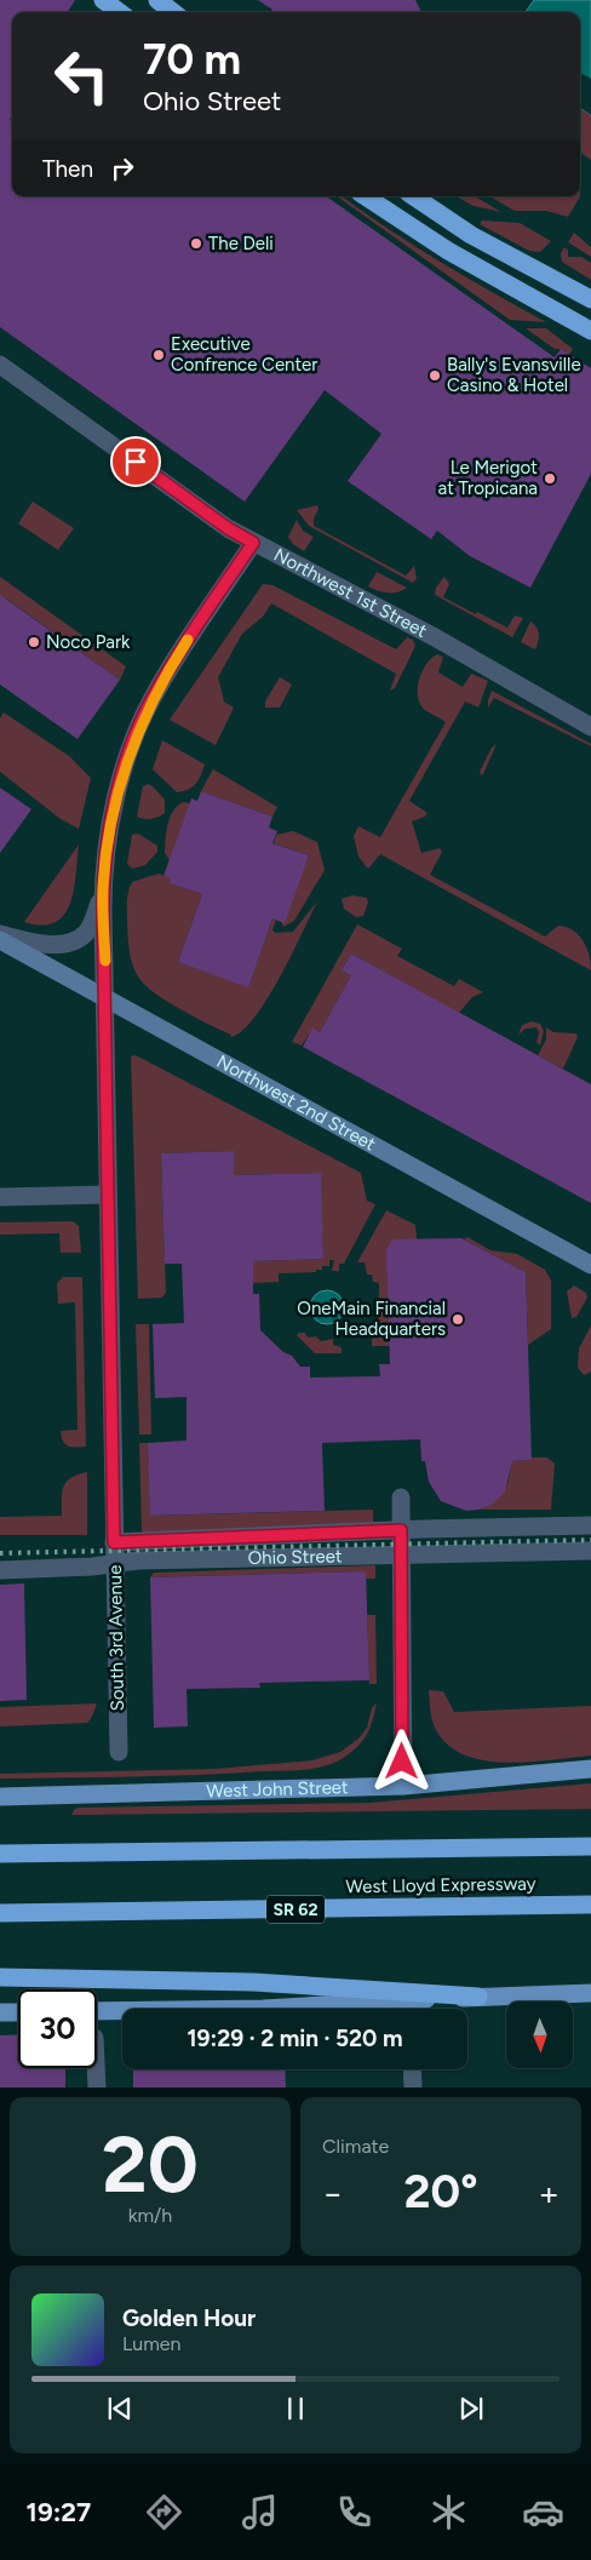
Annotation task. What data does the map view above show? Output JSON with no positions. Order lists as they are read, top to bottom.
{
  "streets": {
    "highway": ["West Lloyd Expressway", "SR 62"],
    "main road": ["Northwest 2nd Street", "West John Street"],
    "street": ["Northwest 1st Street", "Ohio Street", "South 3rd Avenue"]
  },
  "crossings": [
    ["Northwest 1st Street", "South 3rd Avenue"],
    ["Northwest 2nd Street", "South 3rd Avenue"],
    ["Ohio Street", "South 3rd Avenue"]
  ],
  "places": [
    "The Deli",
    "Executive Confrence Center",
    "Bally's Evansville Casino & Hotel",
    "Le Merigot at Tropicana",
    "Noco Park",
    "OneMain Financial Headquarters"
  ],
  "north": "bottom",
  "page": {
    "turn": ["70 m", "Ohio Street"],
    "then": "Then",
    "limit": "30",
    "trip": "19:29 · 2 min · 520 m",
    "tile": [
      ["20", "km/h"],
      "Climate"
    ],
    "heat": ["−", "20°", "+"],
    "song": ["Golden Hour", "Lumen"],
    "tabs": "19:27"
  }
}
